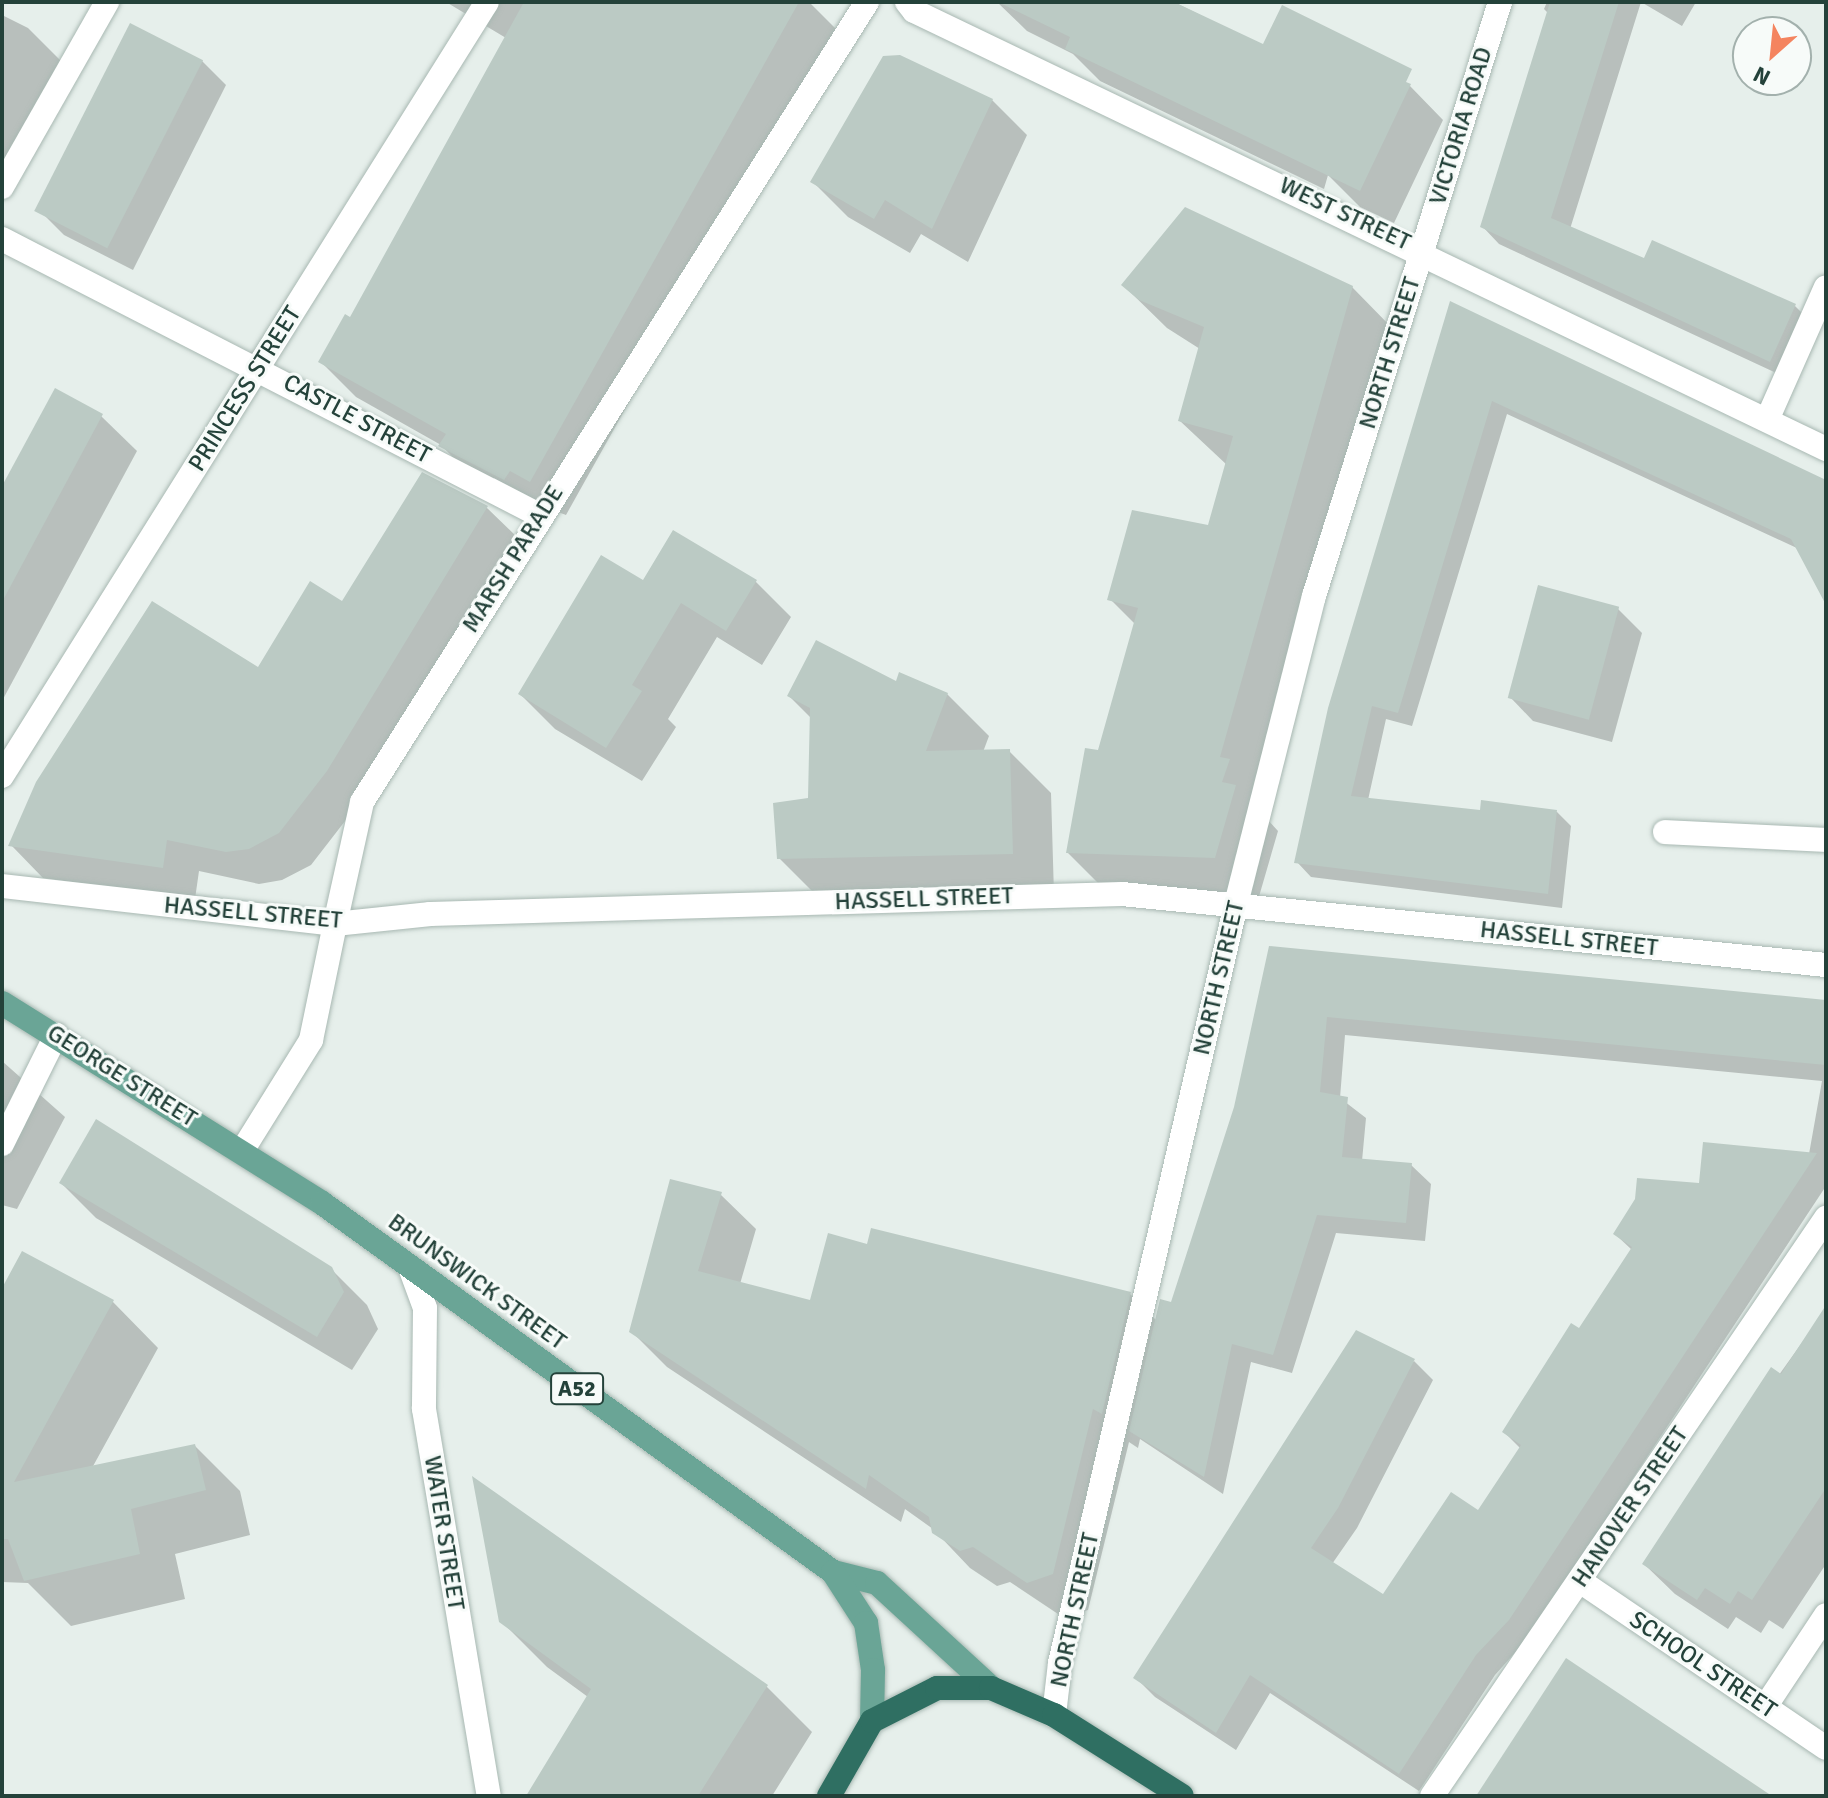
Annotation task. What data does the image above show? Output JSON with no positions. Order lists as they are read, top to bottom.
{
  "streets": {
    "highway": ["A52"],
    "main road": ["GEORGE STREET", "BRUNSWICK STREET"],
    "street": [
      "VICTORIA ROAD",
      "WEST STREET",
      "NORTH STREET",
      "PRINCESS STREET",
      "CASTLE STREET",
      "MARSH PARADE",
      "HASSELL STREET",
      "HANOVER STREET",
      "WATER STREET",
      "SCHOOL STREET"
    ]
  },
  "crossings": [
    ["VICTORIA ROAD", "WEST STREET"],
    ["VICTORIA ROAD", "NORTH STREET"],
    ["WEST STREET", "NORTH STREET"],
    ["NORTH STREET", "HASSELL STREET"],
    ["NORTH STREET", "A52"],
    ["PRINCESS STREET", "CASTLE STREET"],
    ["CASTLE STREET", "MARSH PARADE"],
    ["MARSH PARADE", "HASSELL STREET"],
    ["MARSH PARADE", "GEORGE STREET"],
    ["MARSH PARADE", "BRUNSWICK STREET"],
    ["GEORGE STREET", "BRUNSWICK STREET"],
    ["BRUNSWICK STREET", "A52"],
    ["BRUNSWICK STREET", "WATER STREET"],
    ["HANOVER STREET", "SCHOOL STREET"]
  ],
  "north": "bottom left"
}
